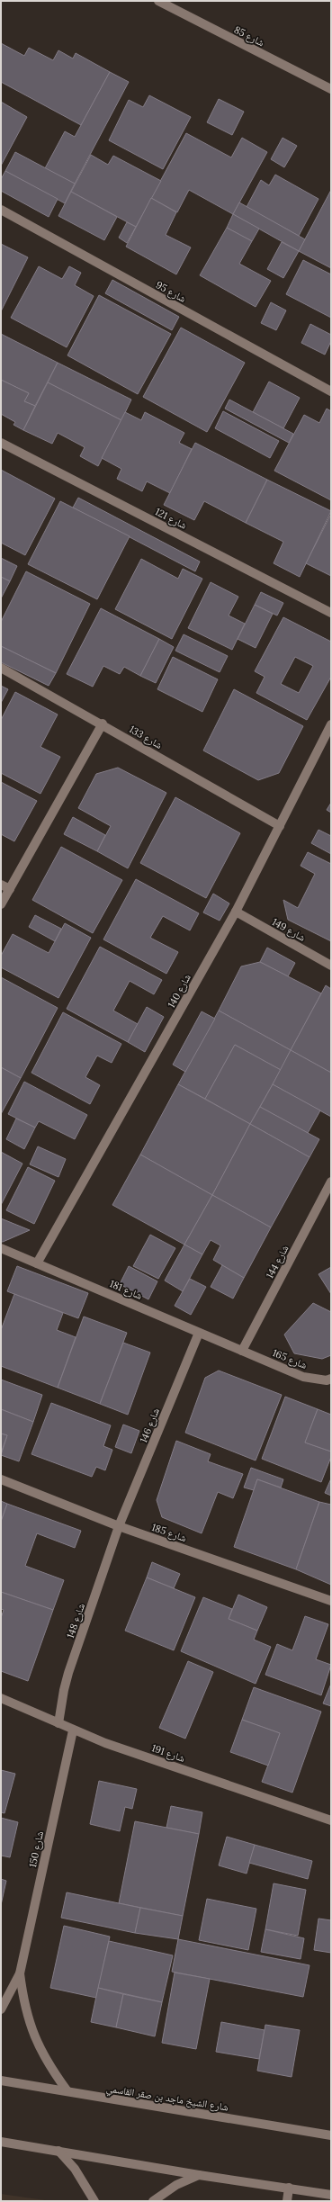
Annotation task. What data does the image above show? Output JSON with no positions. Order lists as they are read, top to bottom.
{
  "streets": {
    "street": [
      "شارع 85",
      "شارع 95",
      "شارع 121",
      "شارع 133",
      "شارع 149",
      "شارع 140",
      "شارع 144",
      "شارع 181",
      "شارع 165",
      "شارع 146",
      "شارع 185",
      "شارع 148",
      "شارع 191",
      "شارع 150",
      "شارع الشيخ ماجد بن صقر القاسمي"
    ]
  },
  "crossings": [
    ["شارع 133", "شارع 140"],
    ["شارع 149", "شارع 140"],
    ["شارع 140", "شارع 181"],
    ["شارع 144", "شارع 181"],
    ["شارع 144", "شارع 165"],
    ["شارع 181", "شارع 165"],
    ["شارع 181", "شارع 146"],
    ["شارع 146", "شارع 185"],
    ["شارع 146", "شارع 148"],
    ["شارع 185", "شارع 148"],
    ["شارع 148", "شارع 191"],
    ["شارع 191", "شارع 150"],
    ["شارع 150", "شارع الشيخ ماجد بن صقر القاسمي"]
  ]
}
